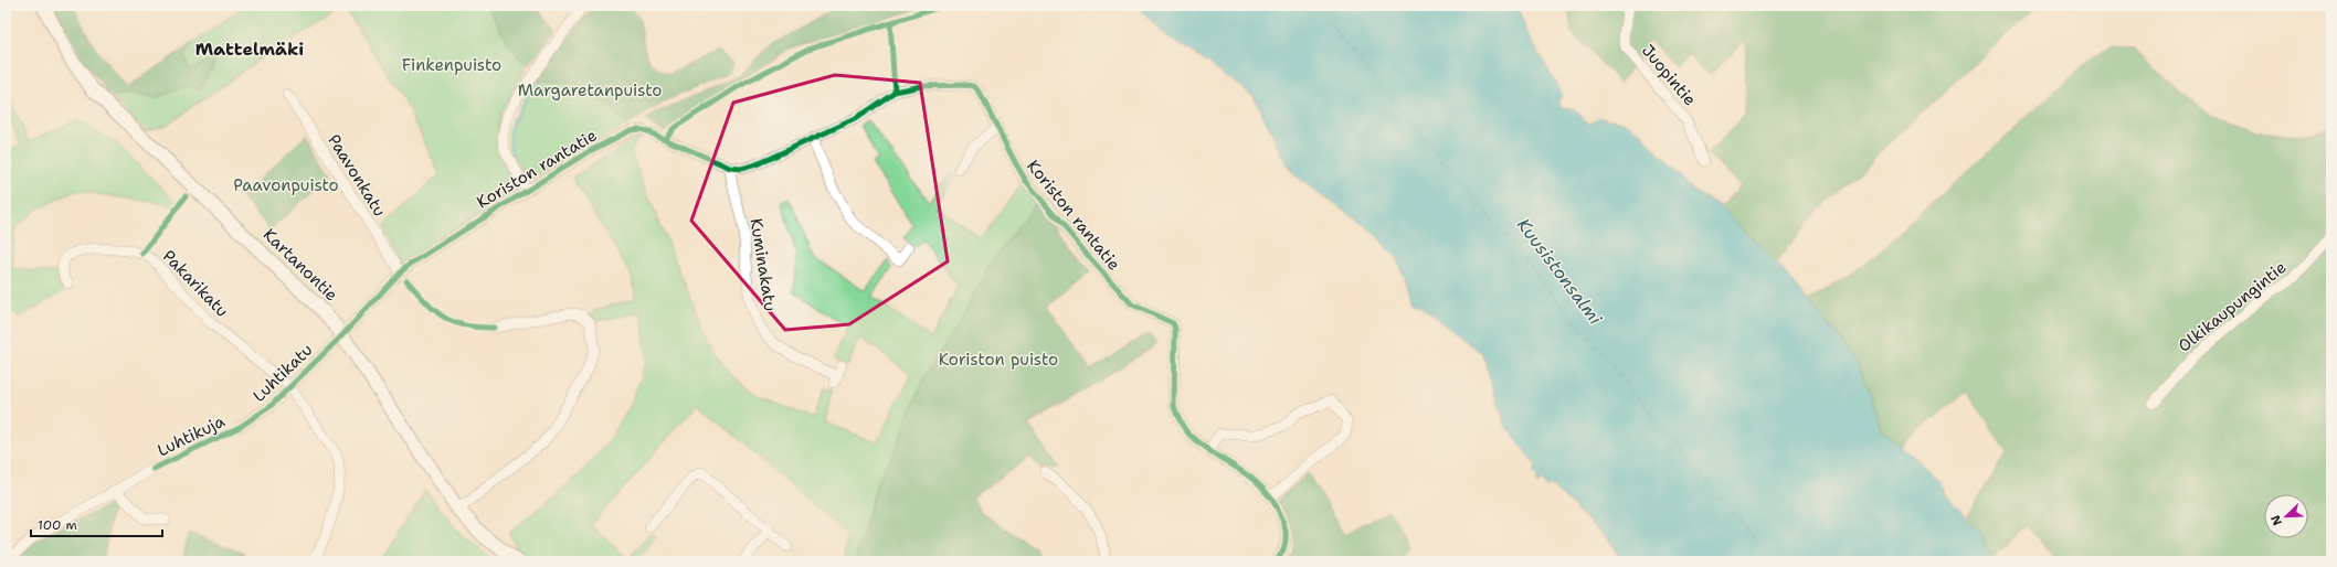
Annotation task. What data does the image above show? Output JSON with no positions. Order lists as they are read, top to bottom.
{
  "streets": {
    "street": [
      "Juopintie",
      "Koriston rantatie",
      "Paavonkatu",
      "Kartanontie",
      "Kuminakatu",
      "Pakarikatu",
      "Olkikaupungintie",
      "Luhtikatu"
    ],
    "cycle path": ["Luhtikuja"]
  },
  "crossings": [
    ["Koriston rantatie", "Paavonkatu"],
    ["Koriston rantatie", "Kartanontie"],
    ["Koriston rantatie", "Kuminakatu"],
    ["Koriston rantatie", "Luhtikatu"],
    ["Kartanontie", "Luhtikatu"],
    ["Pakarikatu", "Luhtikatu"]
  ],
  "districts": ["Mattelmäki"],
  "water": ["Kuusistonsalmi"],
  "parks": [
    "Finkenpuisto",
    "Margaretanpuisto",
    "Paavonpuisto",
    "Koriston puisto"
  ],
  "scale_bar": "100 m",
  "north": "bottom left"
}
